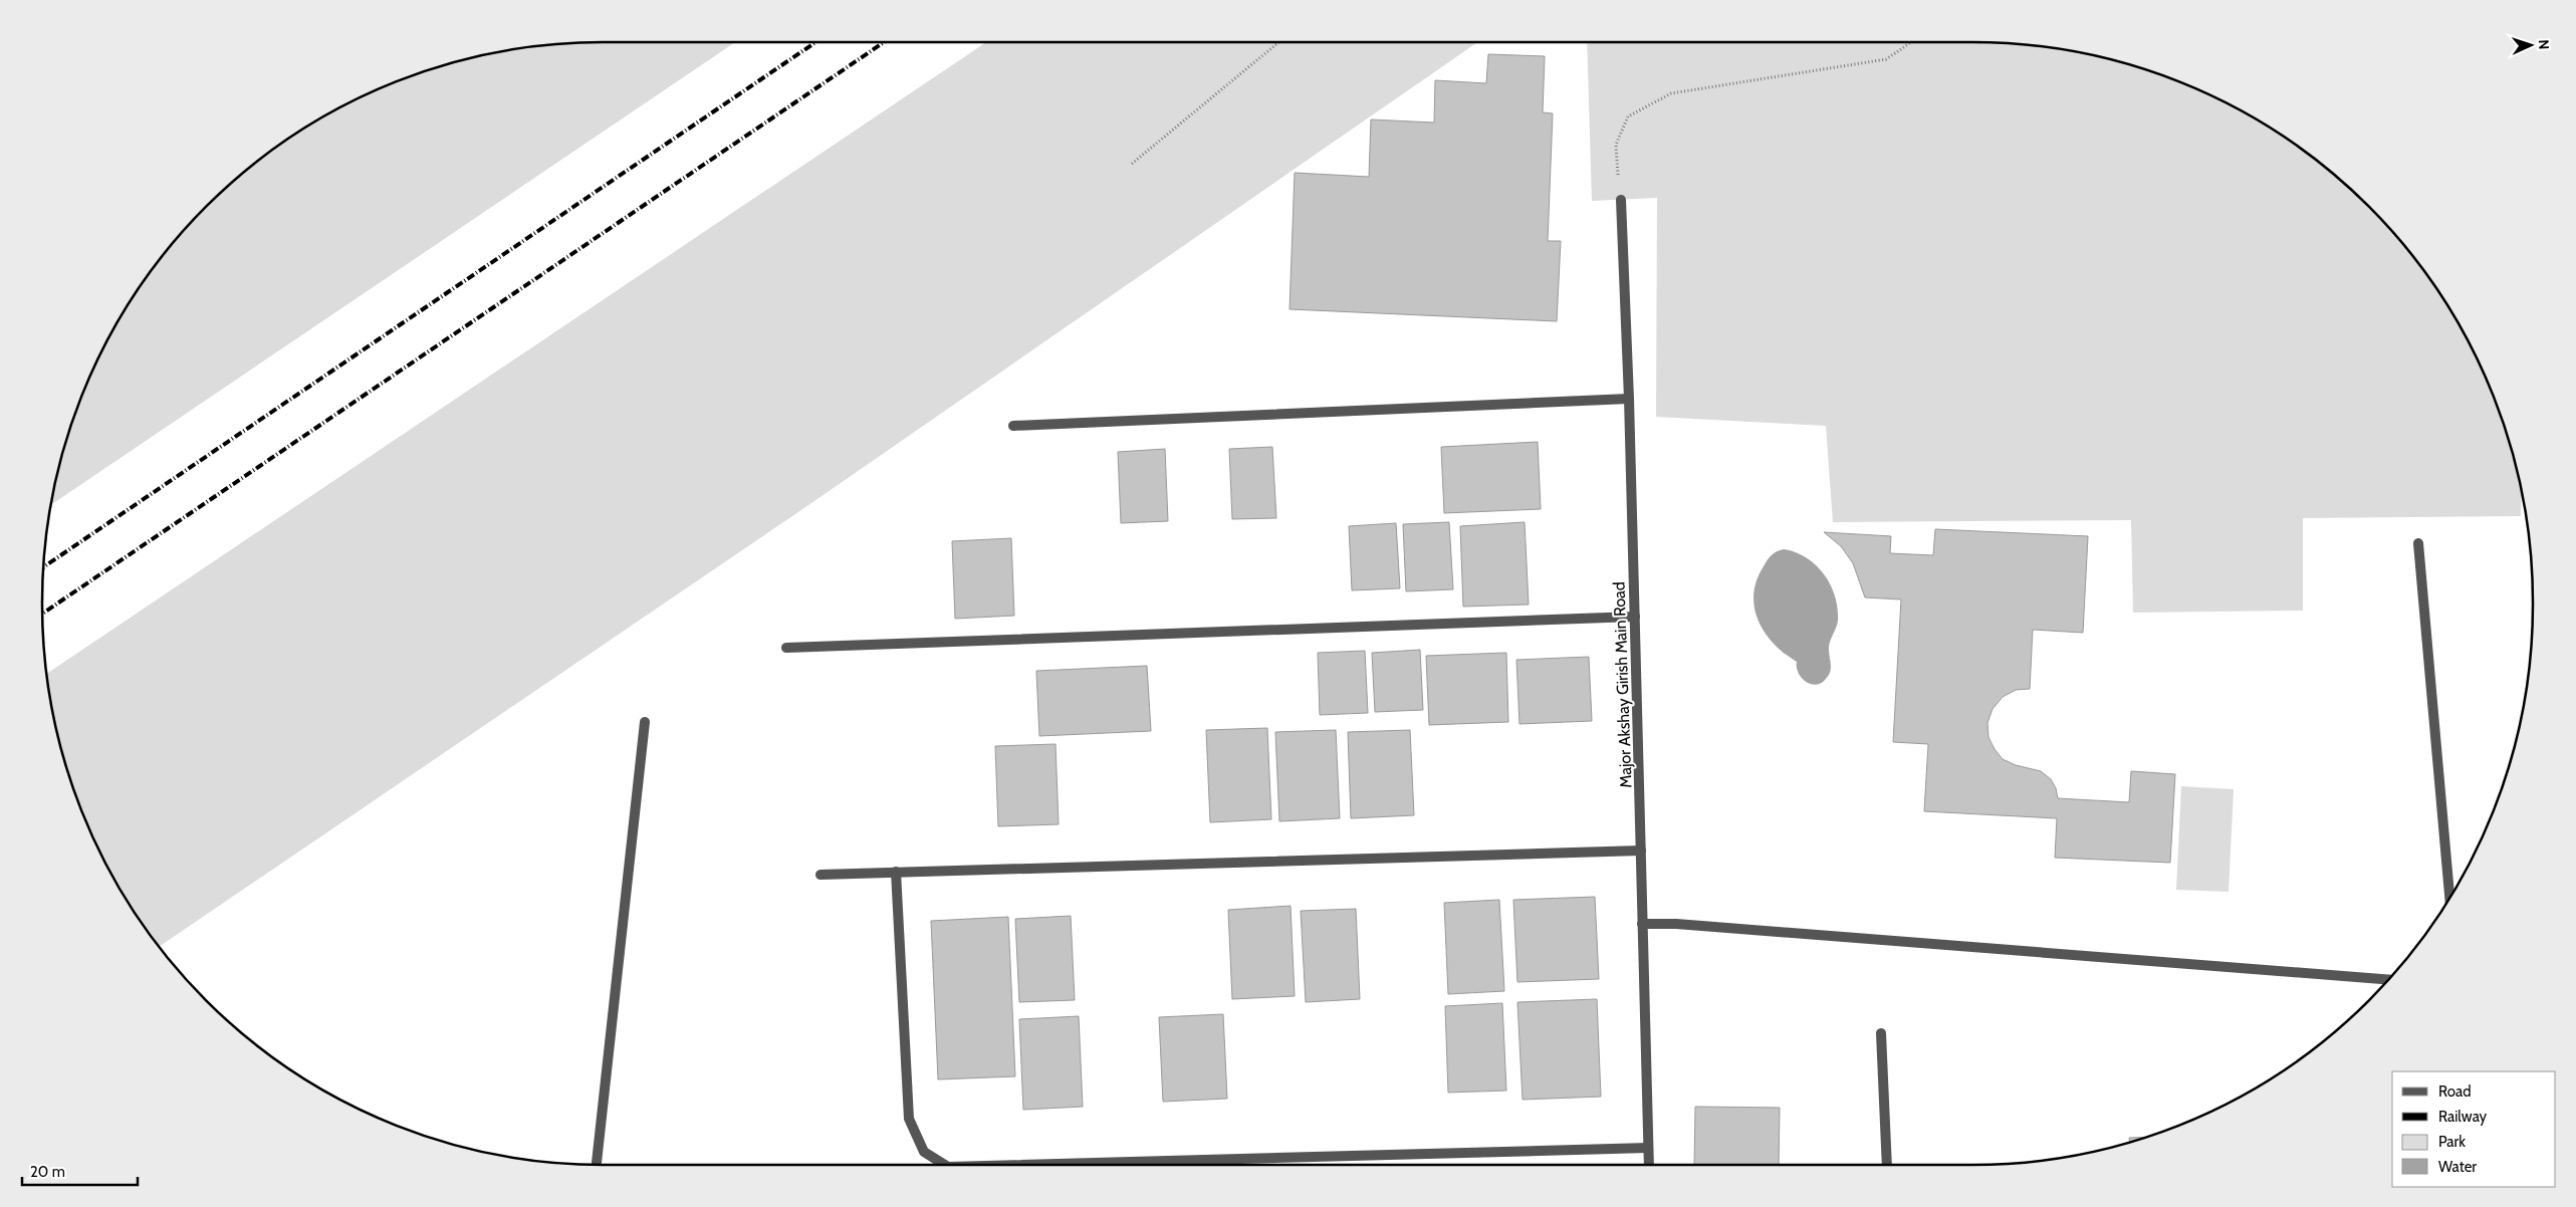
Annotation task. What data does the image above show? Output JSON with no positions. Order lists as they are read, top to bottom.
{
  "streets": {
    "street": ["Major Akshay Girish Main Road"]
  },
  "legend": [
    "Road",
    "Railway",
    "Park",
    "Water"
  ],
  "scale_bar": "20 m",
  "north": "right"
}
